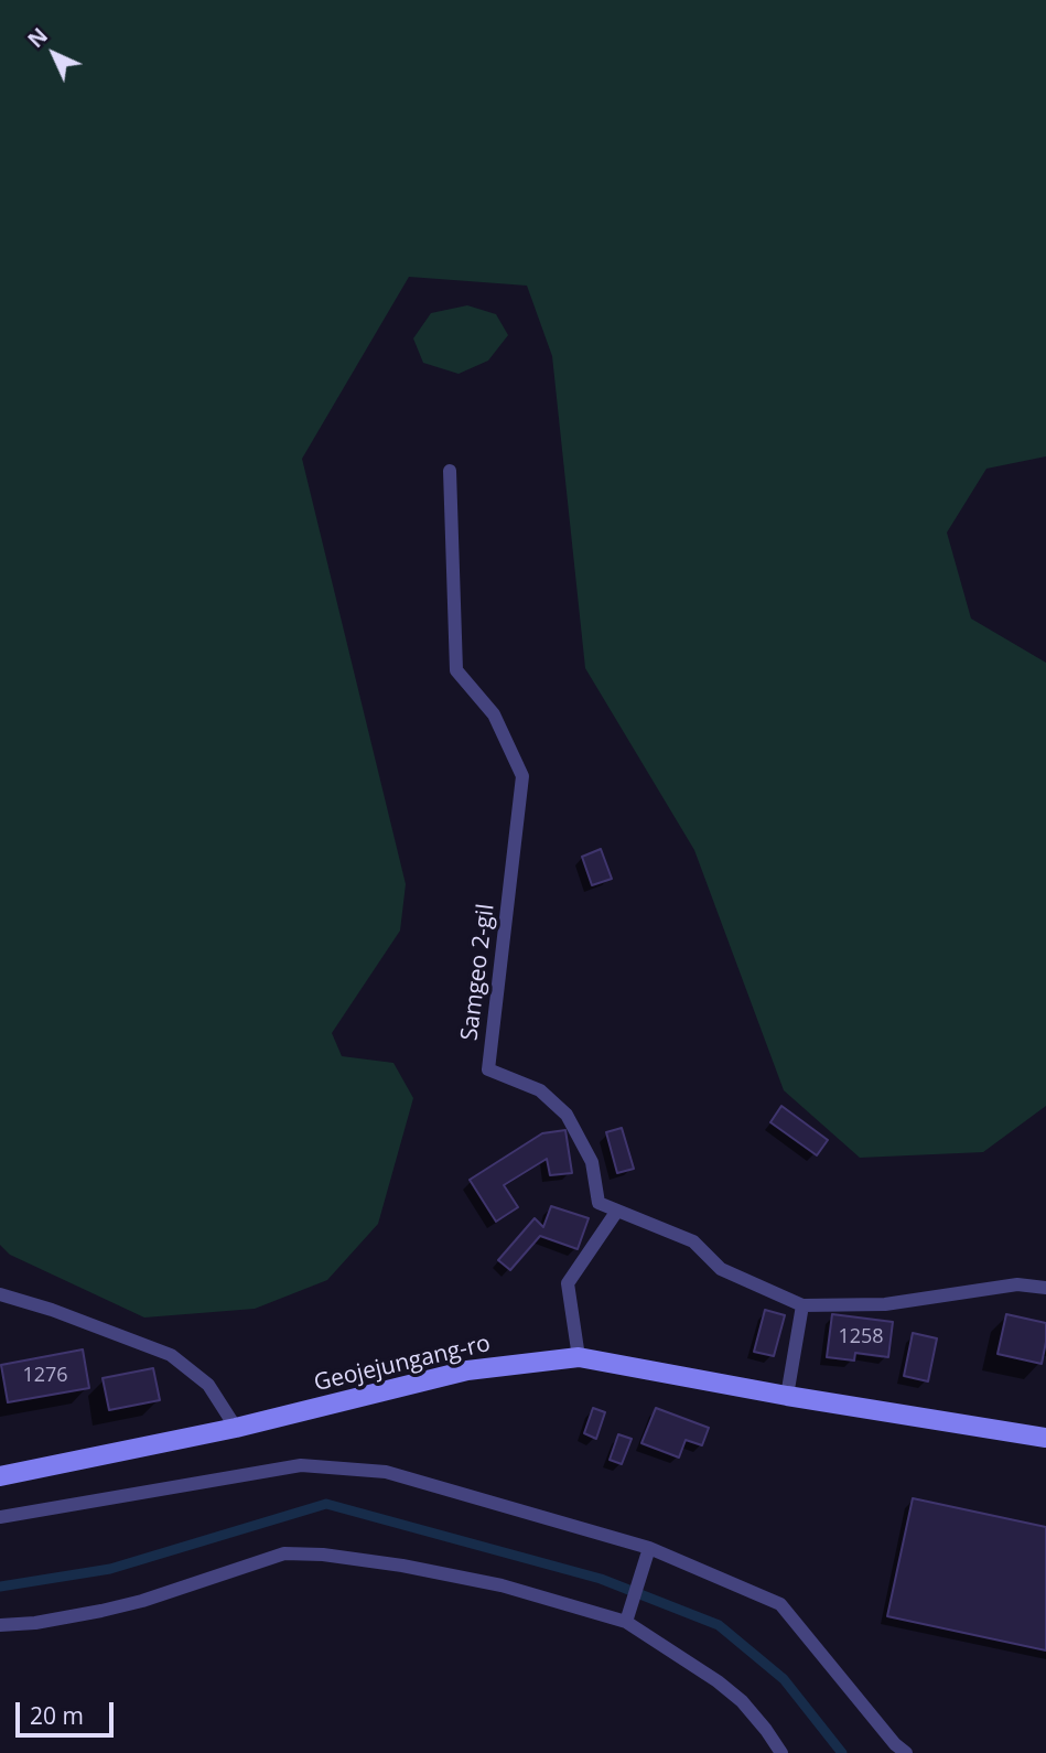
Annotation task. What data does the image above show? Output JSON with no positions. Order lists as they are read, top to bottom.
{
  "streets": {
    "main road": ["Geojejungang-ro"],
    "lane": ["Samgeo 2-gil"]
  },
  "house_numbers": ["1258", "1276"],
  "scale_bar": "20 m",
  "north": "top left"
}
